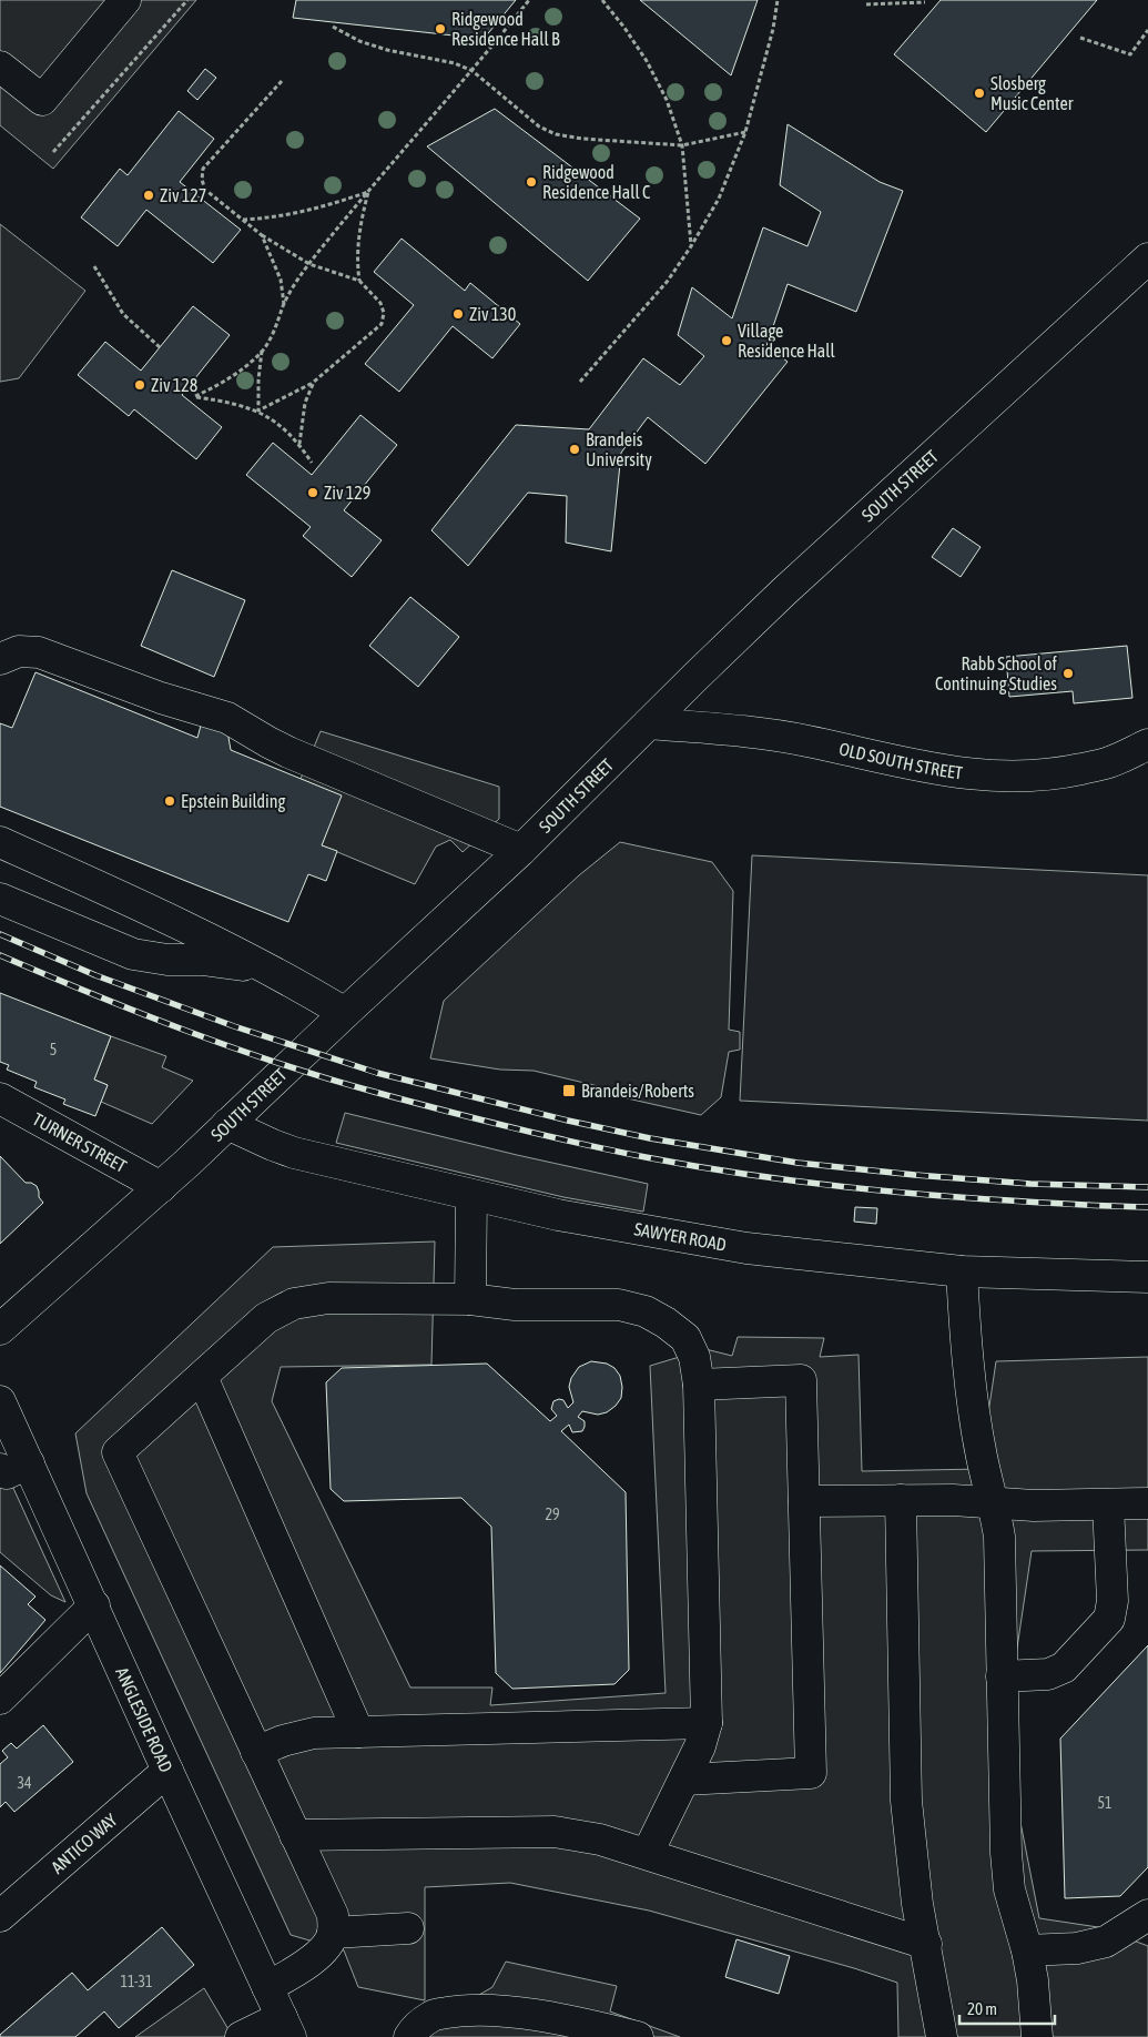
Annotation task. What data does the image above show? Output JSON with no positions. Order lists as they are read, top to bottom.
{
  "streets": {
    "street": [
      "SOUTH STREET",
      "OLD SOUTH STREET",
      "TURNER STREET",
      "SAWYER ROAD",
      "ANGLESIDE ROAD",
      "ANTICO WAY"
    ]
  },
  "crossings": [
    ["SOUTH STREET", "OLD SOUTH STREET"],
    ["SOUTH STREET", "TURNER STREET"],
    ["SOUTH STREET", "SAWYER ROAD"],
    ["ANGLESIDE ROAD", "ANTICO WAY"]
  ],
  "places": {
    "other": [
      "Ridgewood Residence Hall B",
      "Slosberg Music Center",
      "Ridgewood Residence Hall C",
      "Ziv 127",
      "Ziv 130",
      "Village Residence Hall",
      "Ziv 128",
      "Brandeis University",
      "Ziv 129",
      "Rabb School of Continuing Studies",
      "Epstein Building"
    ],
    "transit": ["Brandeis/Roberts"]
  },
  "house_numbers": [
    "5",
    "29",
    "34",
    "51",
    "11-31"
  ],
  "scale_bar": "20 m"
}
